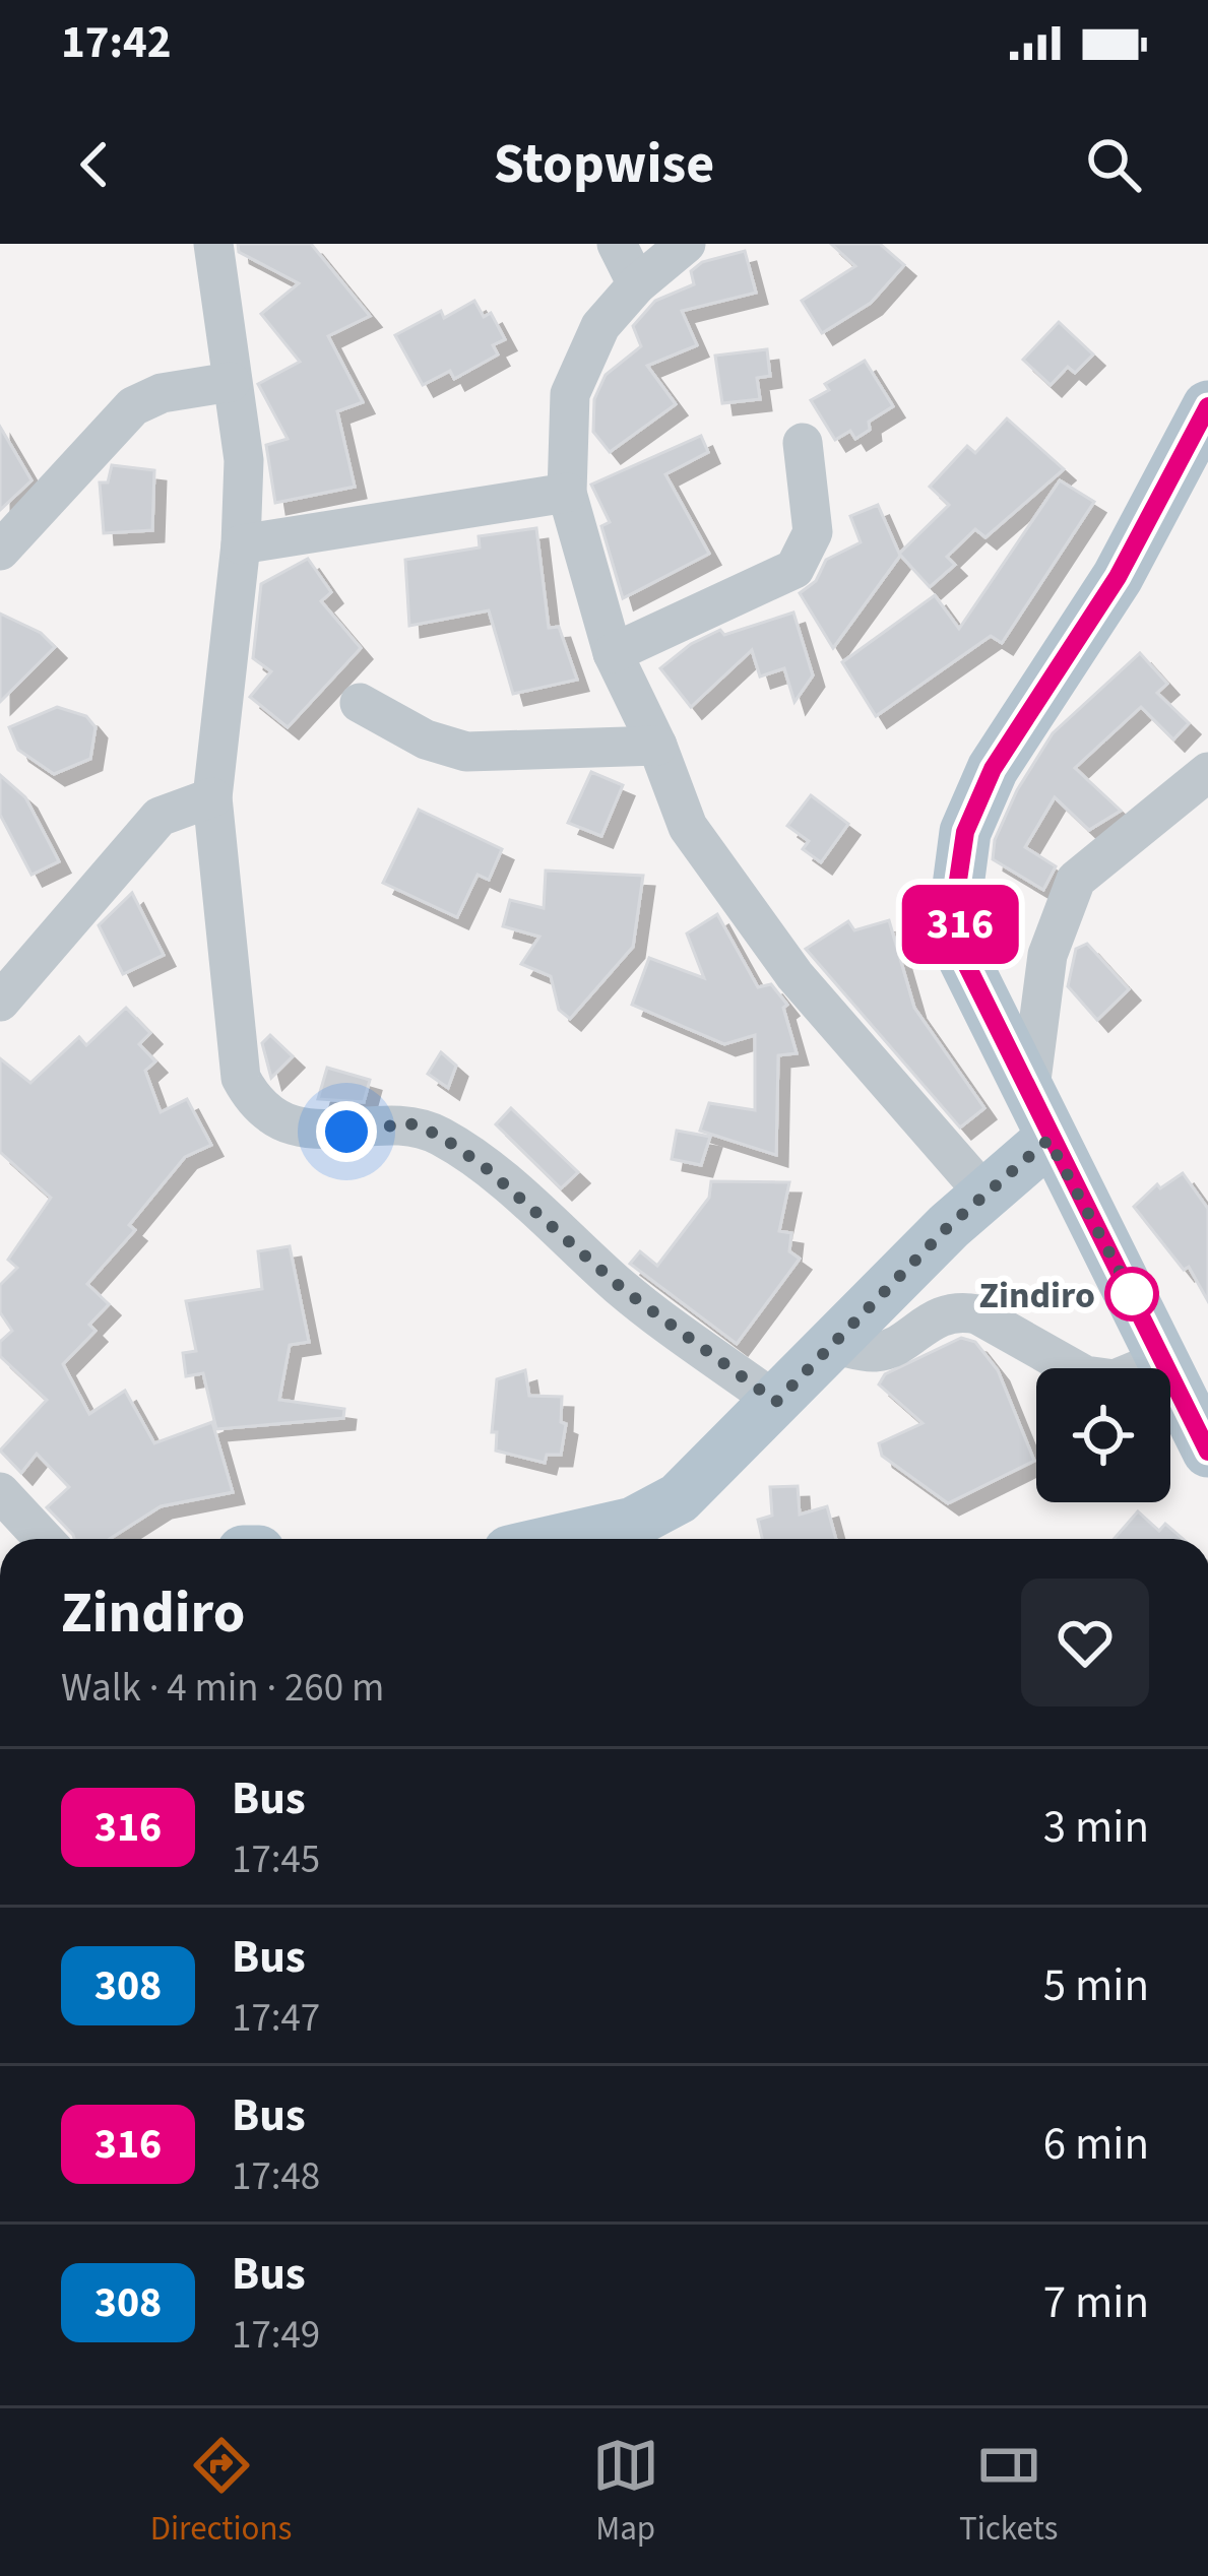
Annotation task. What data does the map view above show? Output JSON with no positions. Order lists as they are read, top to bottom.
{
  "places": ["Zindiro"],
  "lines": ["bus line 316"],
  "page": {
    "status": "17:42",
    "header": "Stopwise",
    "on_map": "316",
    "heading": ["Zindiro", "Walk · 4 min · 260 m"],
    "list": [
      {
        "mark": "316",
        "name": "Bus",
        "note": "17:45",
        "value": "3 min"
      },
      {
        "mark": "308",
        "name": "Bus",
        "note": "17:47",
        "value": "5 min"
      },
      {
        "mark": "316",
        "name": "Bus",
        "note": "17:48",
        "value": "6 min"
      },
      {
        "mark": "308",
        "name": "Bus",
        "note": "17:49",
        "value": "7 min"
      }
    ],
    "tabs": ["Directions", "Map", "Tickets"]
  }
}
